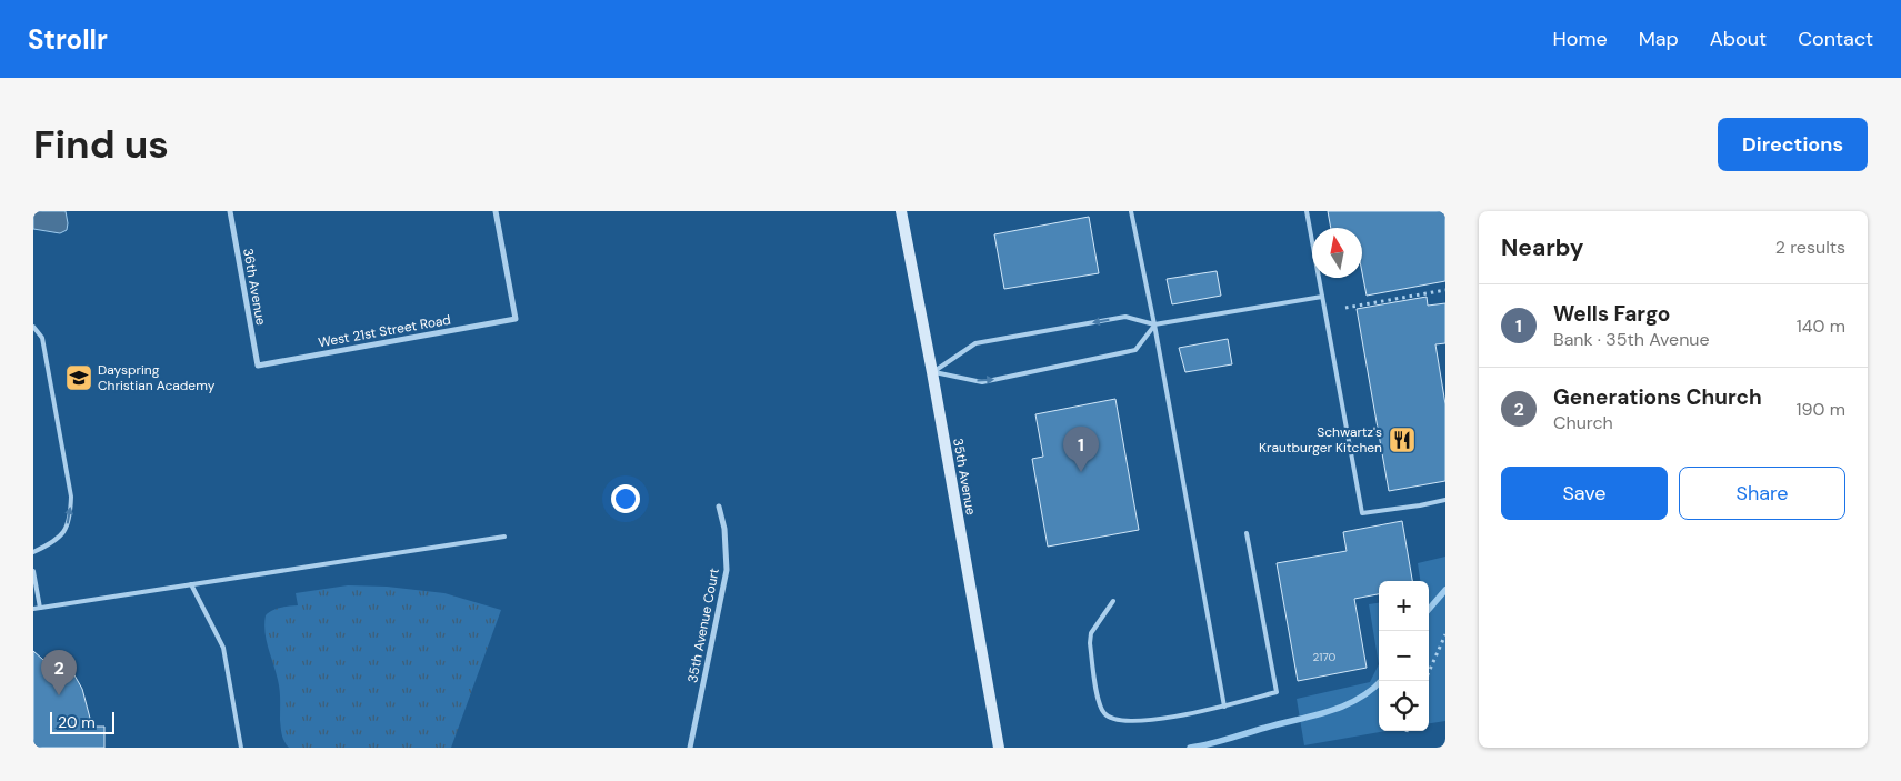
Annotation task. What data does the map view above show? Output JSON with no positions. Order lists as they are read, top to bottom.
{
  "streets": {
    "main road": ["35th Avenue"],
    "street": ["36th Avenue", "West 21st Street Road", "35th Avenue Court"]
  },
  "crossings": [
    ["36th Avenue", "West 21st Street Road"]
  ],
  "places": {
    "school or university": ["Dayspring Christian Academy"],
    "restaurant": ["Schwartz's Krautburger Kitchen"]
  },
  "house_numbers": ["2170"],
  "scale_bar": "20 m",
  "north": "top",
  "page": {
    "header": "Strollr",
    "nav": [
      "Home",
      "Map",
      "About",
      "Contact"
    ],
    "buttons": [
      "Directions",
      ["Save", "Share"]
    ],
    "title": "Find us",
    "heading": ["Nearby", "2 results"],
    "list": [
      {
        "mark": "1",
        "name": "Wells Fargo",
        "note": "Bank · 35th Avenue",
        "value": "140 m"
      },
      {
        "mark": "2",
        "name": "Generations Church",
        "note": "Church",
        "value": "190 m"
      }
    ],
    "pins": ["1", "2"],
    "map_buttons": ["+", "−"],
    "scale": "20 m"
  }
}
